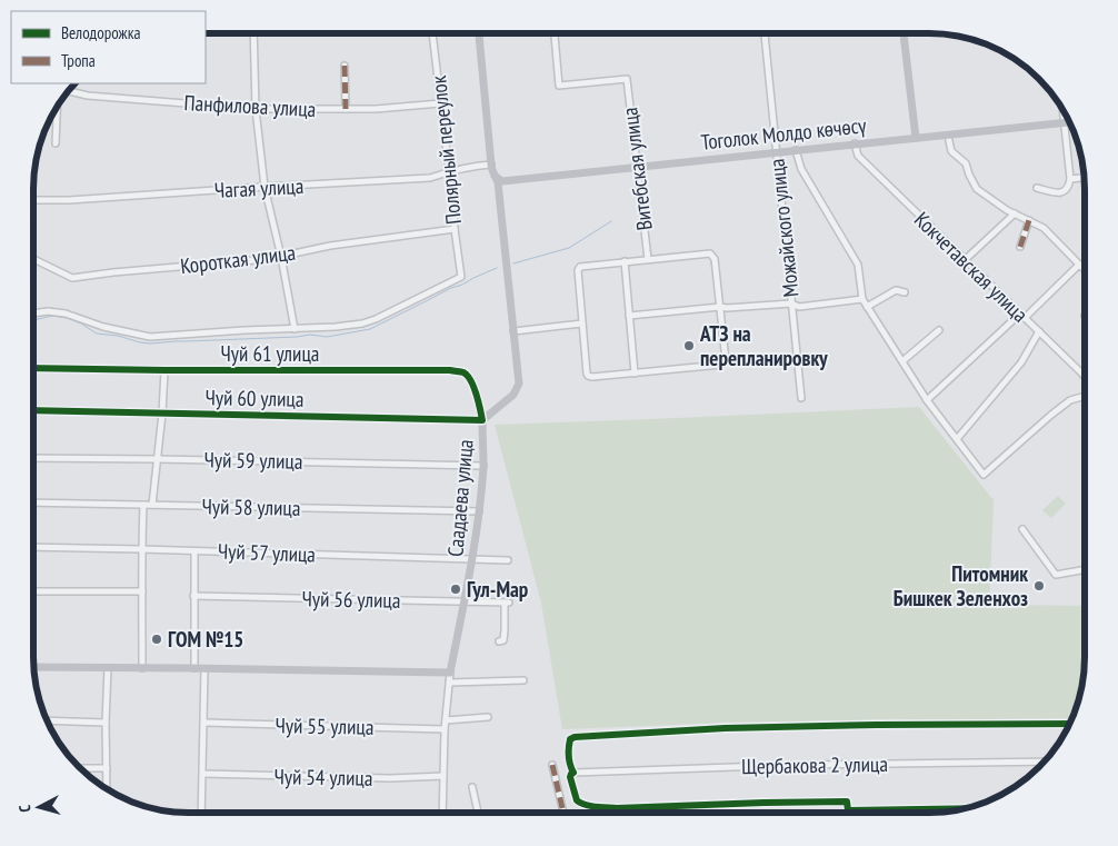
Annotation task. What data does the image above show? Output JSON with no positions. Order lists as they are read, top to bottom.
{
  "streets": {
    "street": [
      "Панфилова улица",
      "Тоголок Молдо көчөсү",
      "Полярный переулок",
      "Витебская улица",
      "Чагая улица",
      "Можайского улица",
      "Короткая улица",
      "Кокчетавская улица",
      "Чуй 61 улица",
      "Чуй 60 улица",
      "Чуй 59 улица",
      "Саадаева улица",
      "Чуй 58 улица",
      "Чуй 57 улица",
      "Чуй 56 улица",
      "Чуй 55 улица",
      "Щербакова 2 улица",
      "Чуй 54 улица"
    ]
  },
  "crossings": [
    ["Панфилова улица", "Полярный переулок"],
    ["Тоголок Молдо көчөсү", "Витебская улица"],
    ["Тоголок Молдо көчөсү", "Можайского улица"],
    ["Тоголок Молдо көчөсү", "Кокчетавская улица"],
    ["Тоголок Молдо көчөсү", "Саадаева улица"],
    ["Полярный переулок", "Чагая улица"],
    ["Полярный переулок", "Короткая улица"],
    ["Чагая улица", "Саадаева улица"],
    ["Чуй 61 улица", "Чуй 60 улица"],
    ["Чуй 61 улица", "Саадаева улица"],
    ["Чуй 60 улица", "Саадаева улица"],
    ["Чуй 59 улица", "Саадаева улица"],
    ["Саадаева улица", "Чуй 58 улица"],
    ["Саадаева улица", "Чуй 57 улица"],
    ["Саадаева улица", "Чуй 56 улица"],
    ["Саадаева улица", "Чуй 55 улица"],
    ["Саадаева улица", "Чуй 54 улица"]
  ],
  "places": [
    "АТЗ на перепланировку",
    "Питомник Бишкек Зеленхоз",
    "Гул-Мар",
    "ГОМ №15"
  ],
  "legend": ["Велодорожка", "Тропа"],
  "north": "left"
}
